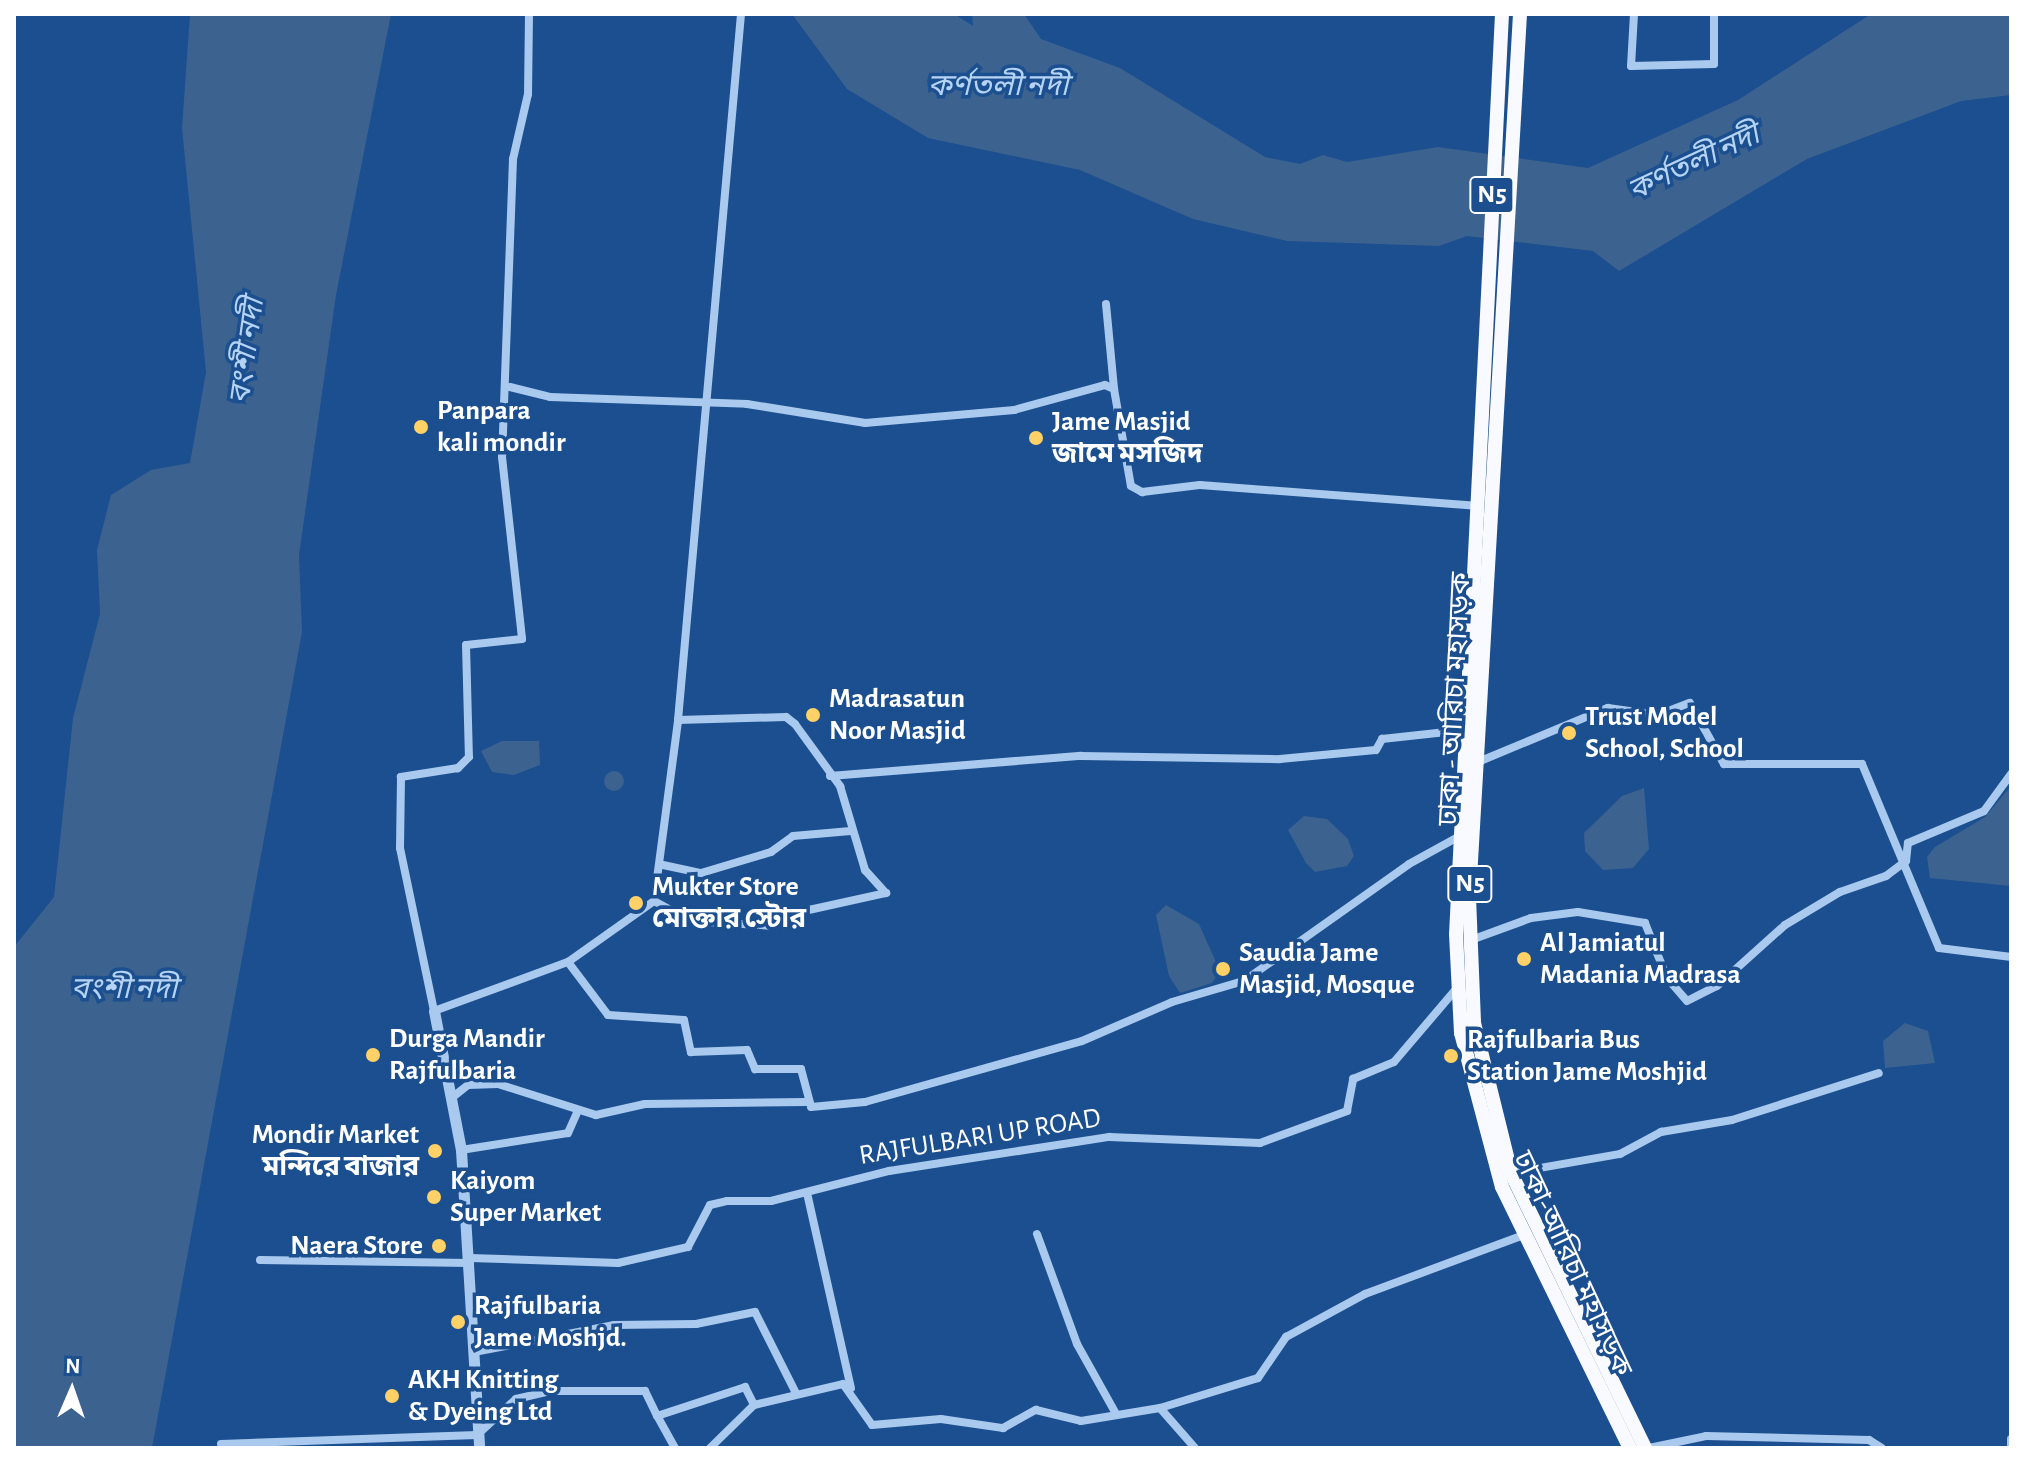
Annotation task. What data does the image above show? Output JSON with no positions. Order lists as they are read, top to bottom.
{
  "streets": {
    "highway": ["N5", "ঢাকা - আরিচা মহাসড়ক", "ঢাকা-আরিচা মহাসড়ক"],
    "street": ["RAJFULBARI UP ROAD"]
  },
  "crossings": [
    ["N5", "ঢাকা - আরিচা মহাসড়ক"],
    ["N5", "ঢাকা-আরিচা মহাসড়ক"],
    ["ঢাকা - আরিচা মহাসড়ক", "ঢাকা-আরিচা মহাসড়ক"],
    ["RAJFULBARI UP ROAD", "ঢাকা-আরিচা মহাসড়ক"]
  ],
  "water": ["কর্ণতলী নদী", "বংশী নদী"],
  "places": [
    "Panpara kali mondir",
    "Jame Masjid জামে মসজিদ",
    "Madrasatun Noor Masjid",
    "Trust Model School, School",
    "Mukter Store মোক্তার স্টোর",
    "Al Jamiatul Madania Madrasa",
    "Saudia Jame Masjid, Mosque",
    "Durga Mandir Rajfulbaria",
    "Rajfulbaria Bus Station Jame Moshjid",
    "Mondir Market মন্দিরে বাজার",
    "Kaiyom Super Market",
    "Naera Store",
    "Rajfulbaria Jame Moshjd.",
    "AKH Knitting & Dyeing Ltd"
  ],
  "north": "top"
}
